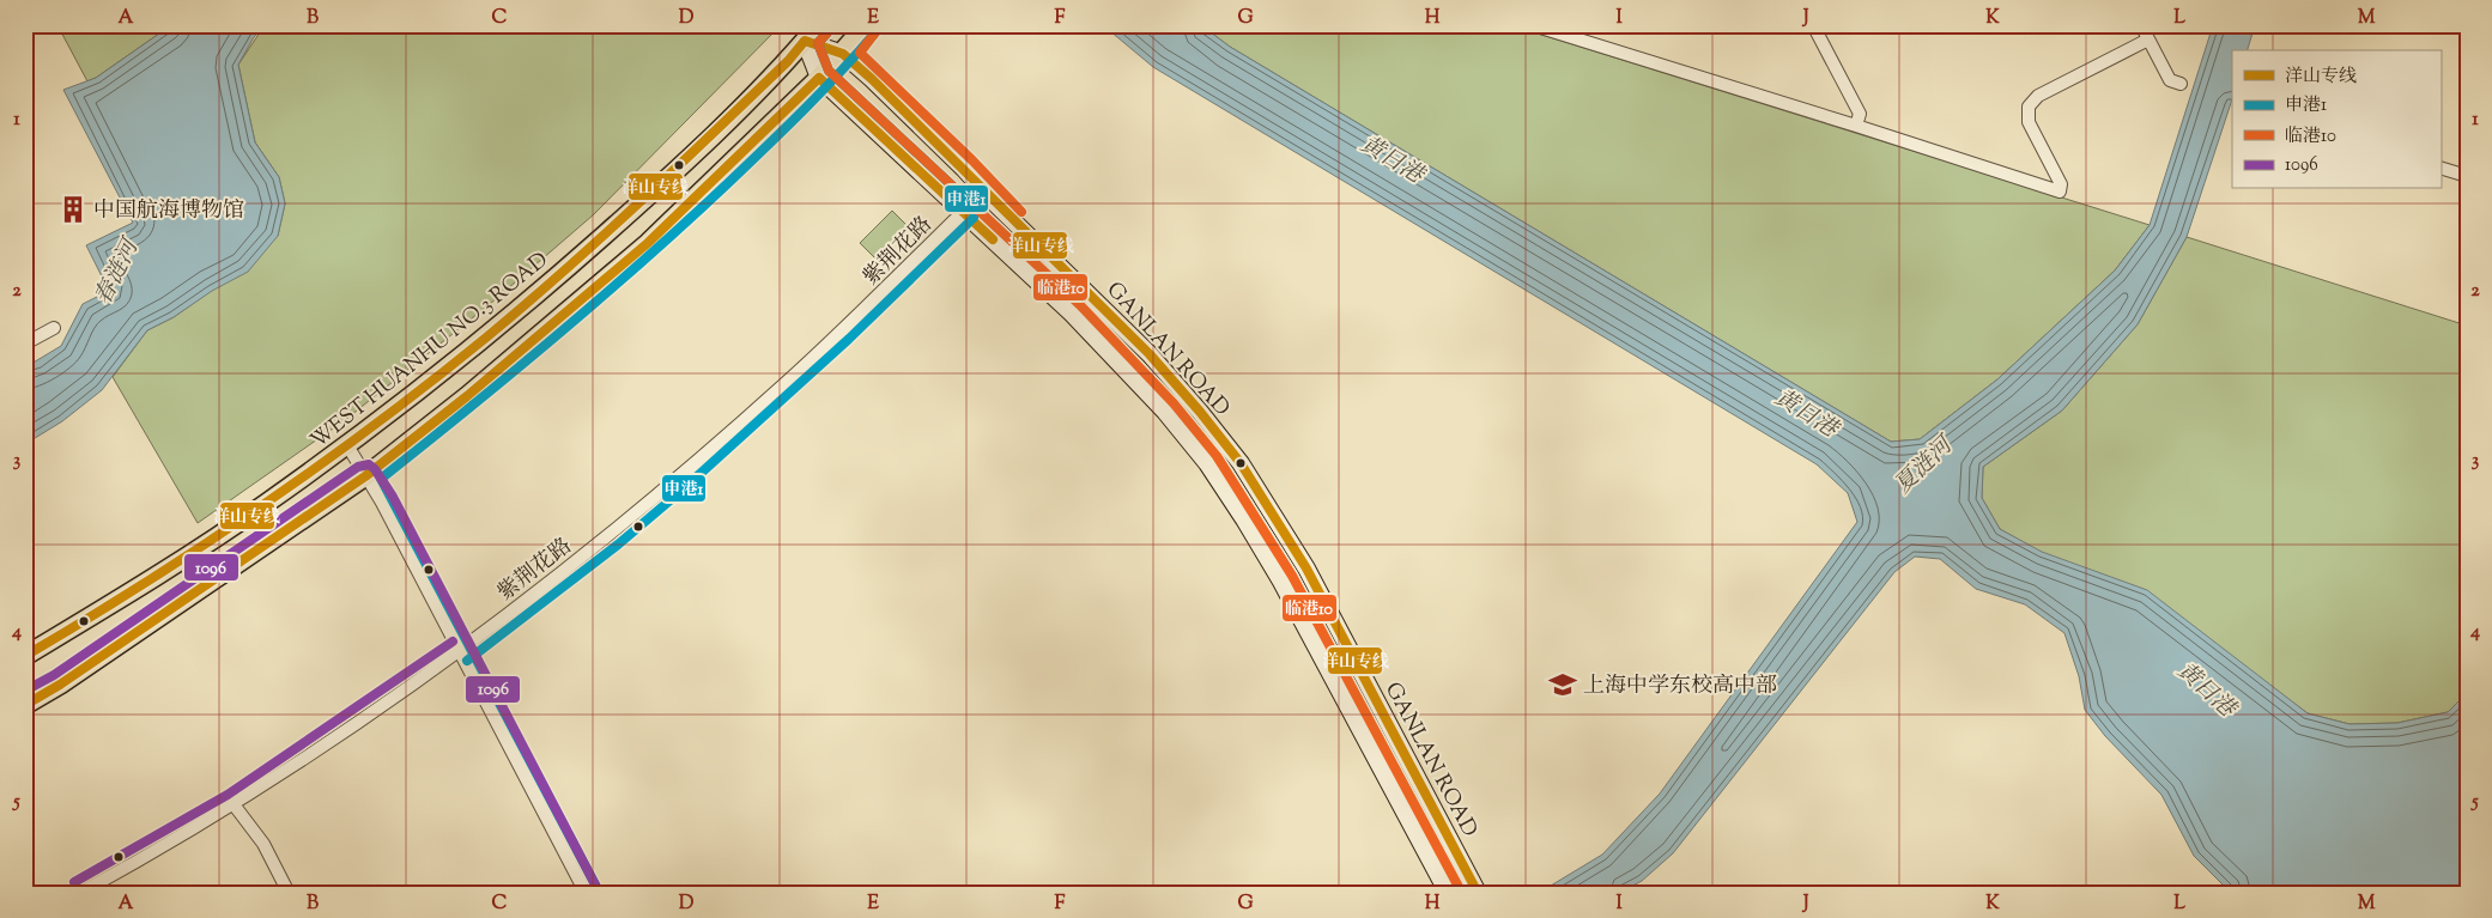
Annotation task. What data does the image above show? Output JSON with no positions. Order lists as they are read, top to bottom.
{
  "streets": {
    "main road": ["GANLAN ROAD", "WEST HUANHU NO.3 ROAD"],
    "street": ["紫荆花路"]
  },
  "crossings": [
    ["GANLAN ROAD", "WEST HUANHU NO.3 ROAD"]
  ],
  "water": ["黄日港", "春涟河", "夏涟河"],
  "places": {
    "building": ["中国航海博物馆"],
    "school or university": ["上海中学东校高中部"]
  },
  "lines": [
    "transit line 申港1",
    "transit line 临港10",
    "transit line 洋山专线",
    "transit line 1096"
  ],
  "legend": [
    "洋山专线",
    "申港1",
    "临港10",
    "1096"
  ],
  "grid": {
    "columns": [
      "A",
      "B",
      "C",
      "D",
      "E",
      "F",
      "G",
      "H",
      "I",
      "J",
      "K",
      "L",
      "M"
    ],
    "rows": [
      "1",
      "2",
      "3",
      "4",
      "5"
    ]
  }
}
